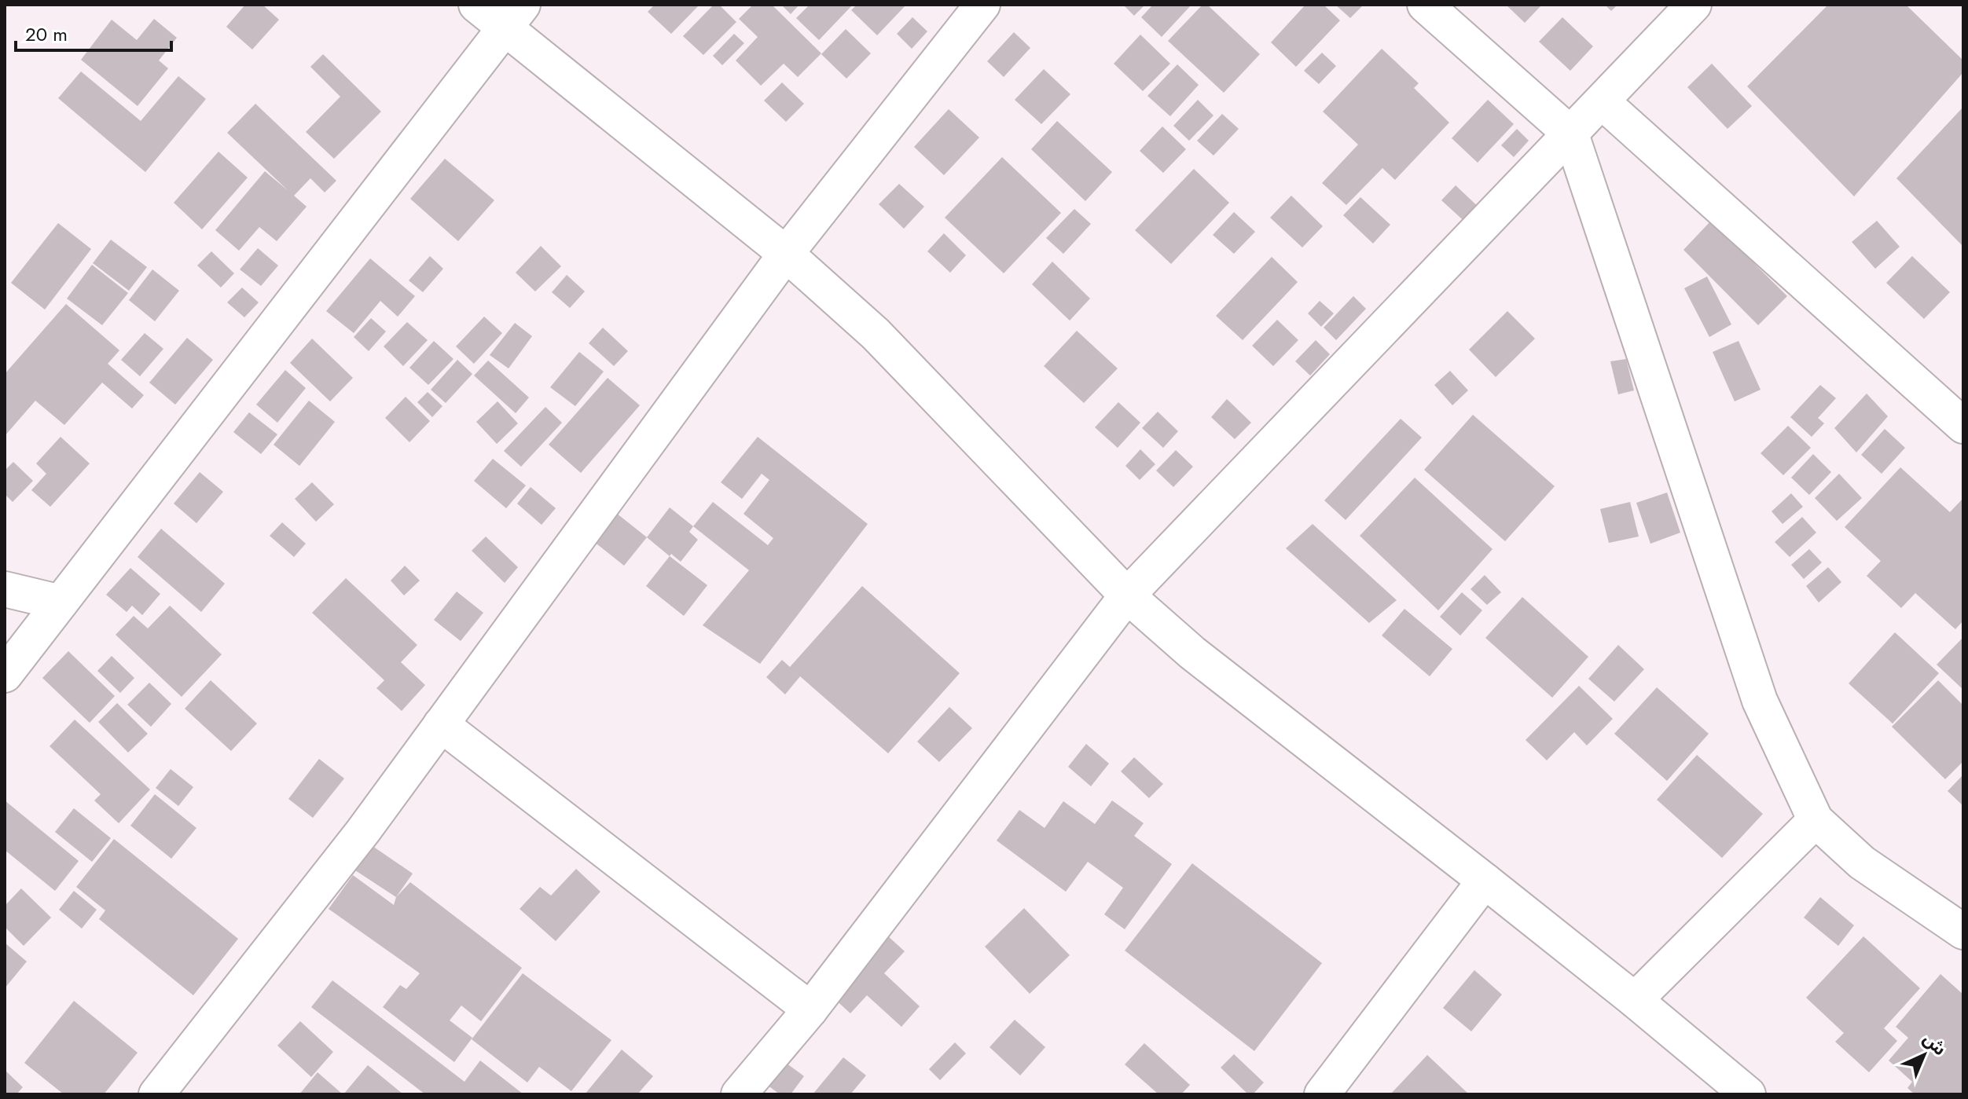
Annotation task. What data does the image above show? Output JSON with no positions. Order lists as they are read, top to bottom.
{
  "scale_bar": "20 m",
  "north": "top right"
}
